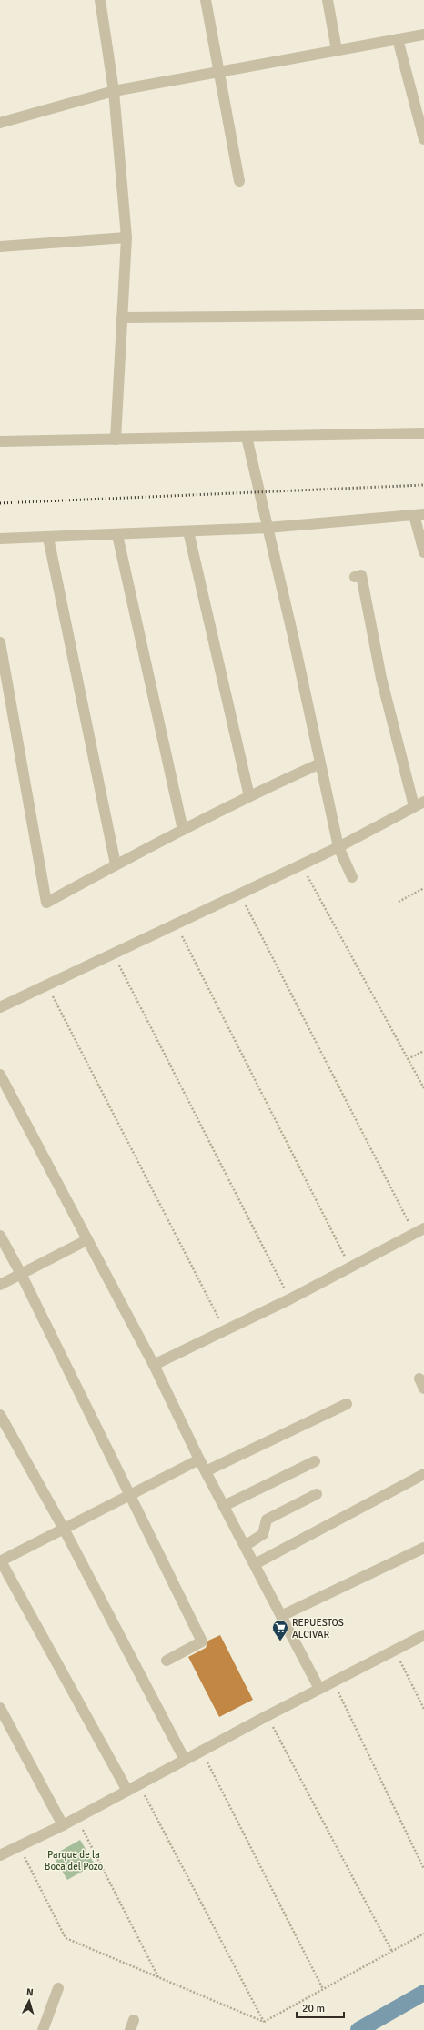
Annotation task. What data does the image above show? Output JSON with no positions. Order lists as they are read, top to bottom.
{
  "parks": ["Parque de la Boca del Pozo"],
  "places": {
    "supermarket": ["REPUESTOS ALCIVAR"]
  },
  "scale_bar": "20 m",
  "north": "top"
}
